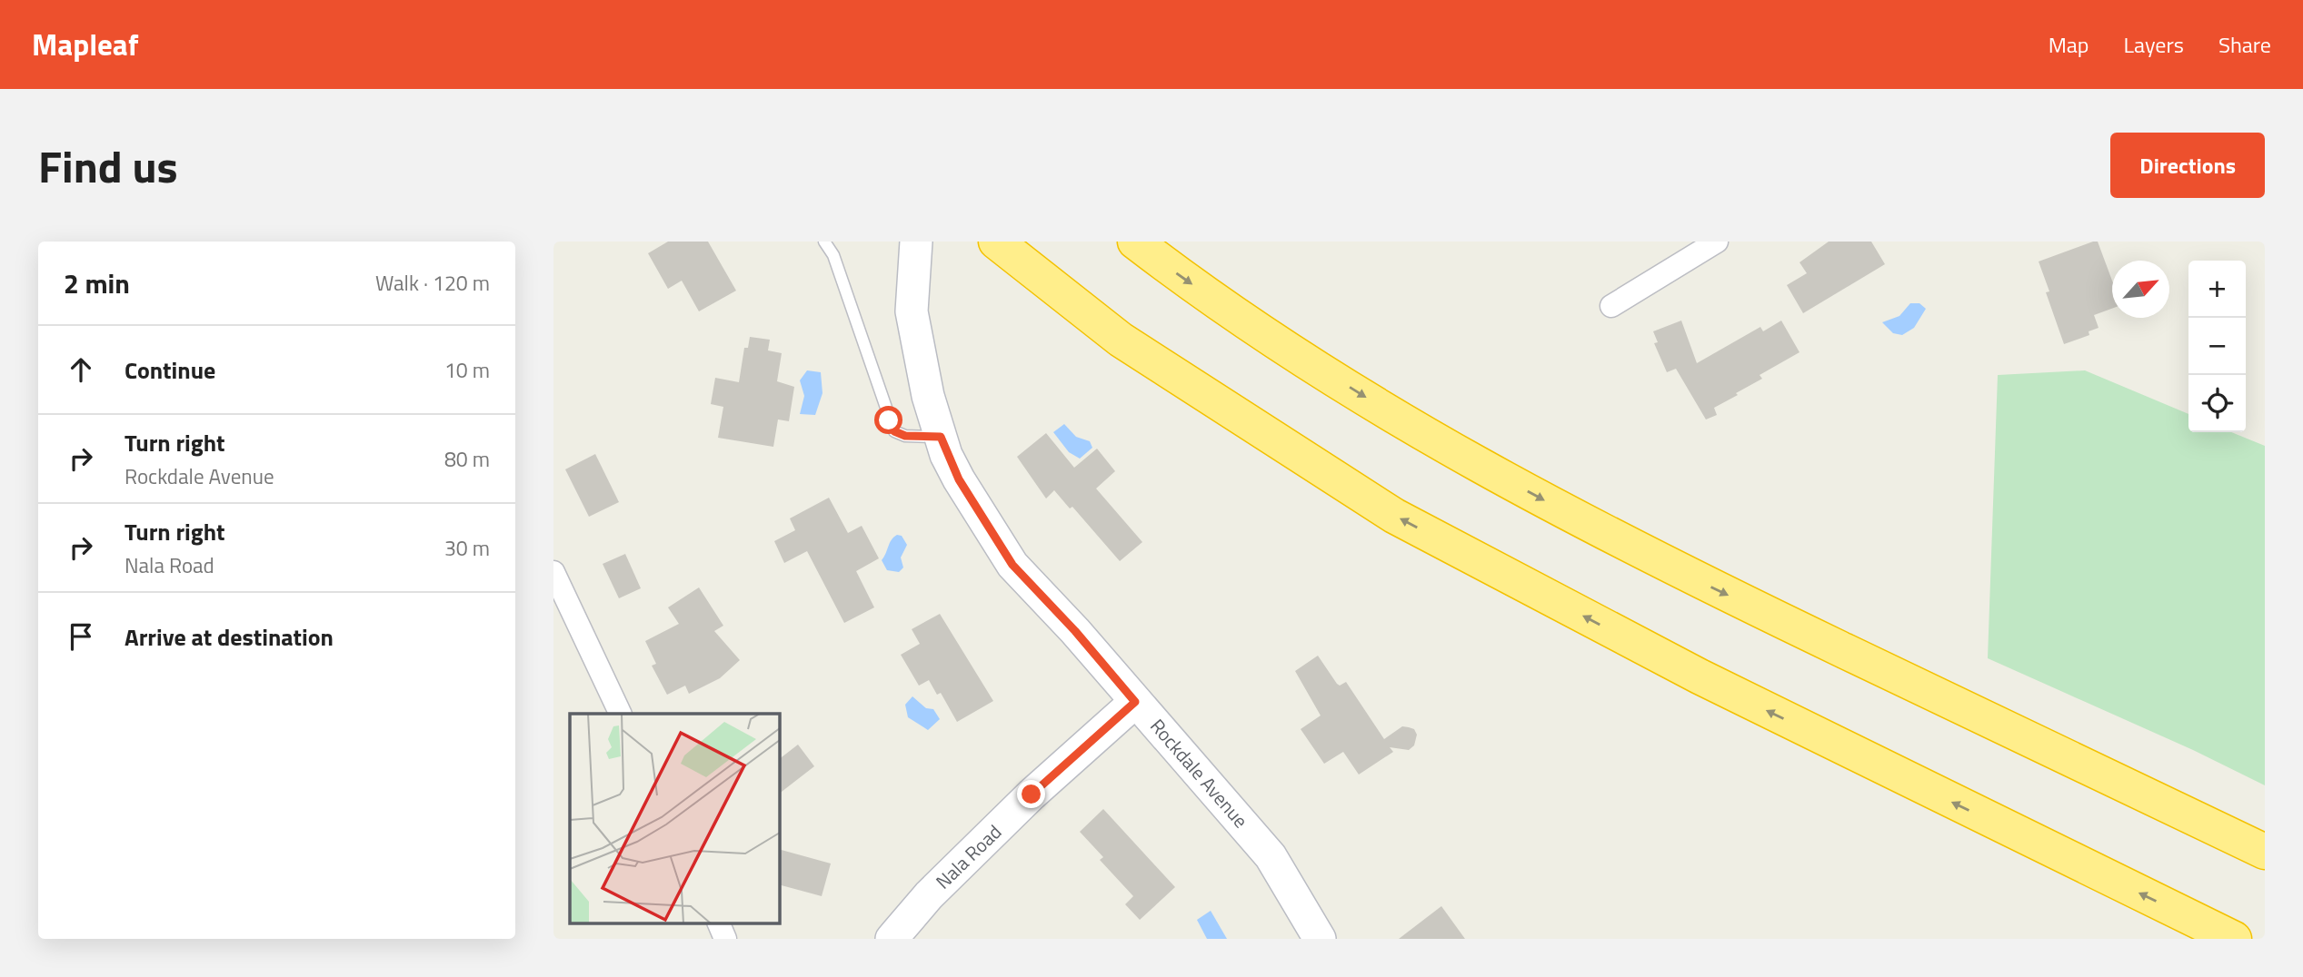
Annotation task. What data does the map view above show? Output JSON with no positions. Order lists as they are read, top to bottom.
{
  "streets": {
    "street": ["Rockdale Avenue", "Nala Road"]
  },
  "crossings": [
    ["Rockdale Avenue", "Nala Road"]
  ],
  "north": "top right",
  "page": {
    "header": "Mapleaf",
    "nav": ["Map", "Layers", "Share"],
    "title": "Find us",
    "buttons": "Directions",
    "heading": ["2 min", "Walk · 120 m"],
    "map_buttons": ["+", "−"],
    "list": [
      ["Continue", "10 m"],
      ["Turn right", "Rockdale Avenue", "80 m"],
      ["Turn right", "Nala Road", "30 m"],
      "Arrive at destination"
    ]
  }
}
